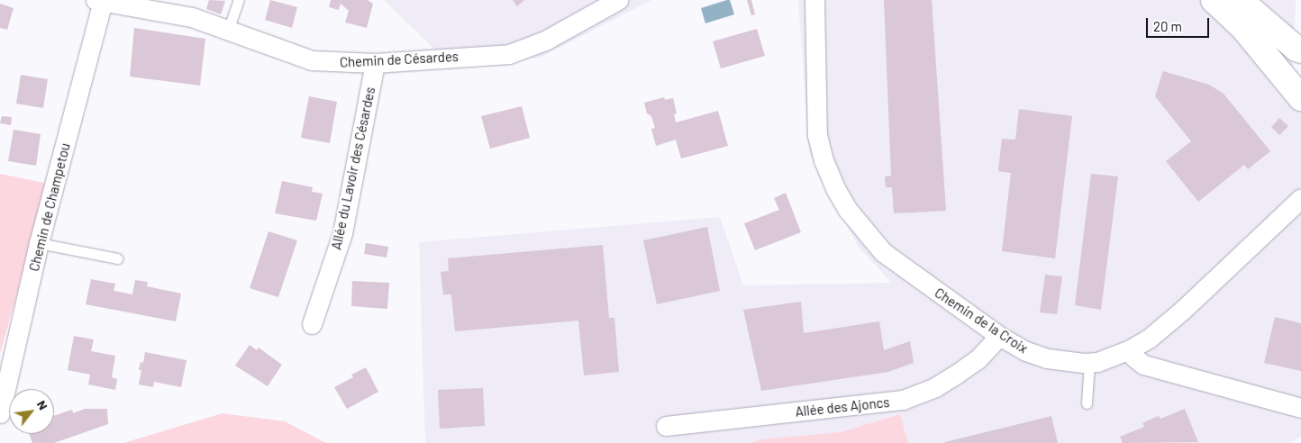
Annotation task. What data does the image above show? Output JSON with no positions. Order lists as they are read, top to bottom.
{
  "streets": {
    "street": [
      "Chemin de Césardes",
      "Allée du Lavoir des Césardes",
      "Chemin de Champetou",
      "Chemin de la Croix",
      "Allée des Ajoncs"
    ]
  },
  "crossings": [
    ["Chemin de Césardes", "Allée du Lavoir des Césardes"],
    ["Chemin de Césardes", "Chemin de Champetou"],
    ["Chemin de la Croix", "Allée des Ajoncs"]
  ],
  "scale_bar": "20 m",
  "north": "top right"
}
